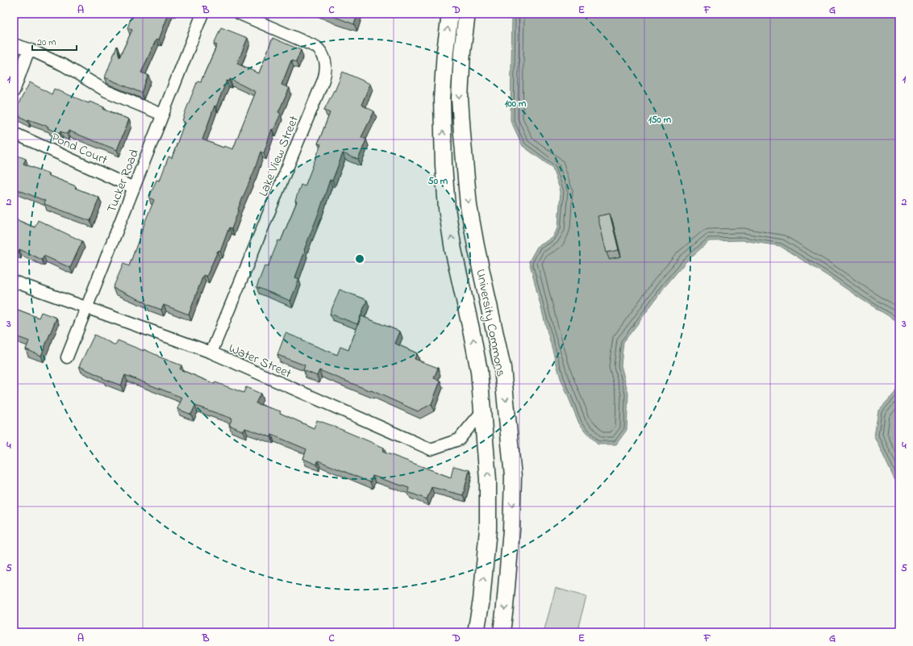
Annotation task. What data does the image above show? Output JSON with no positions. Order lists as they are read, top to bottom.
{
  "streets": {
    "main road": ["University Commons"],
    "street": [
      "Pond Court",
      "Lake View Street",
      "Tucker Road",
      "Water Street"
    ]
  },
  "crossings": [
    ["Pond Court", "Tucker Road"],
    ["Lake View Street", "Water Street"],
    ["Tucker Road", "Water Street"],
    ["University Commons", "Water Street"]
  ],
  "scale_bar": "20 m",
  "grid": {
    "columns": [
      "A",
      "B",
      "C",
      "D",
      "E",
      "F",
      "G"
    ],
    "rows": [
      "1",
      "2",
      "3",
      "4",
      "5"
    ]
  },
  "rings": ["100 m", "150 m", "50 m"]
}
